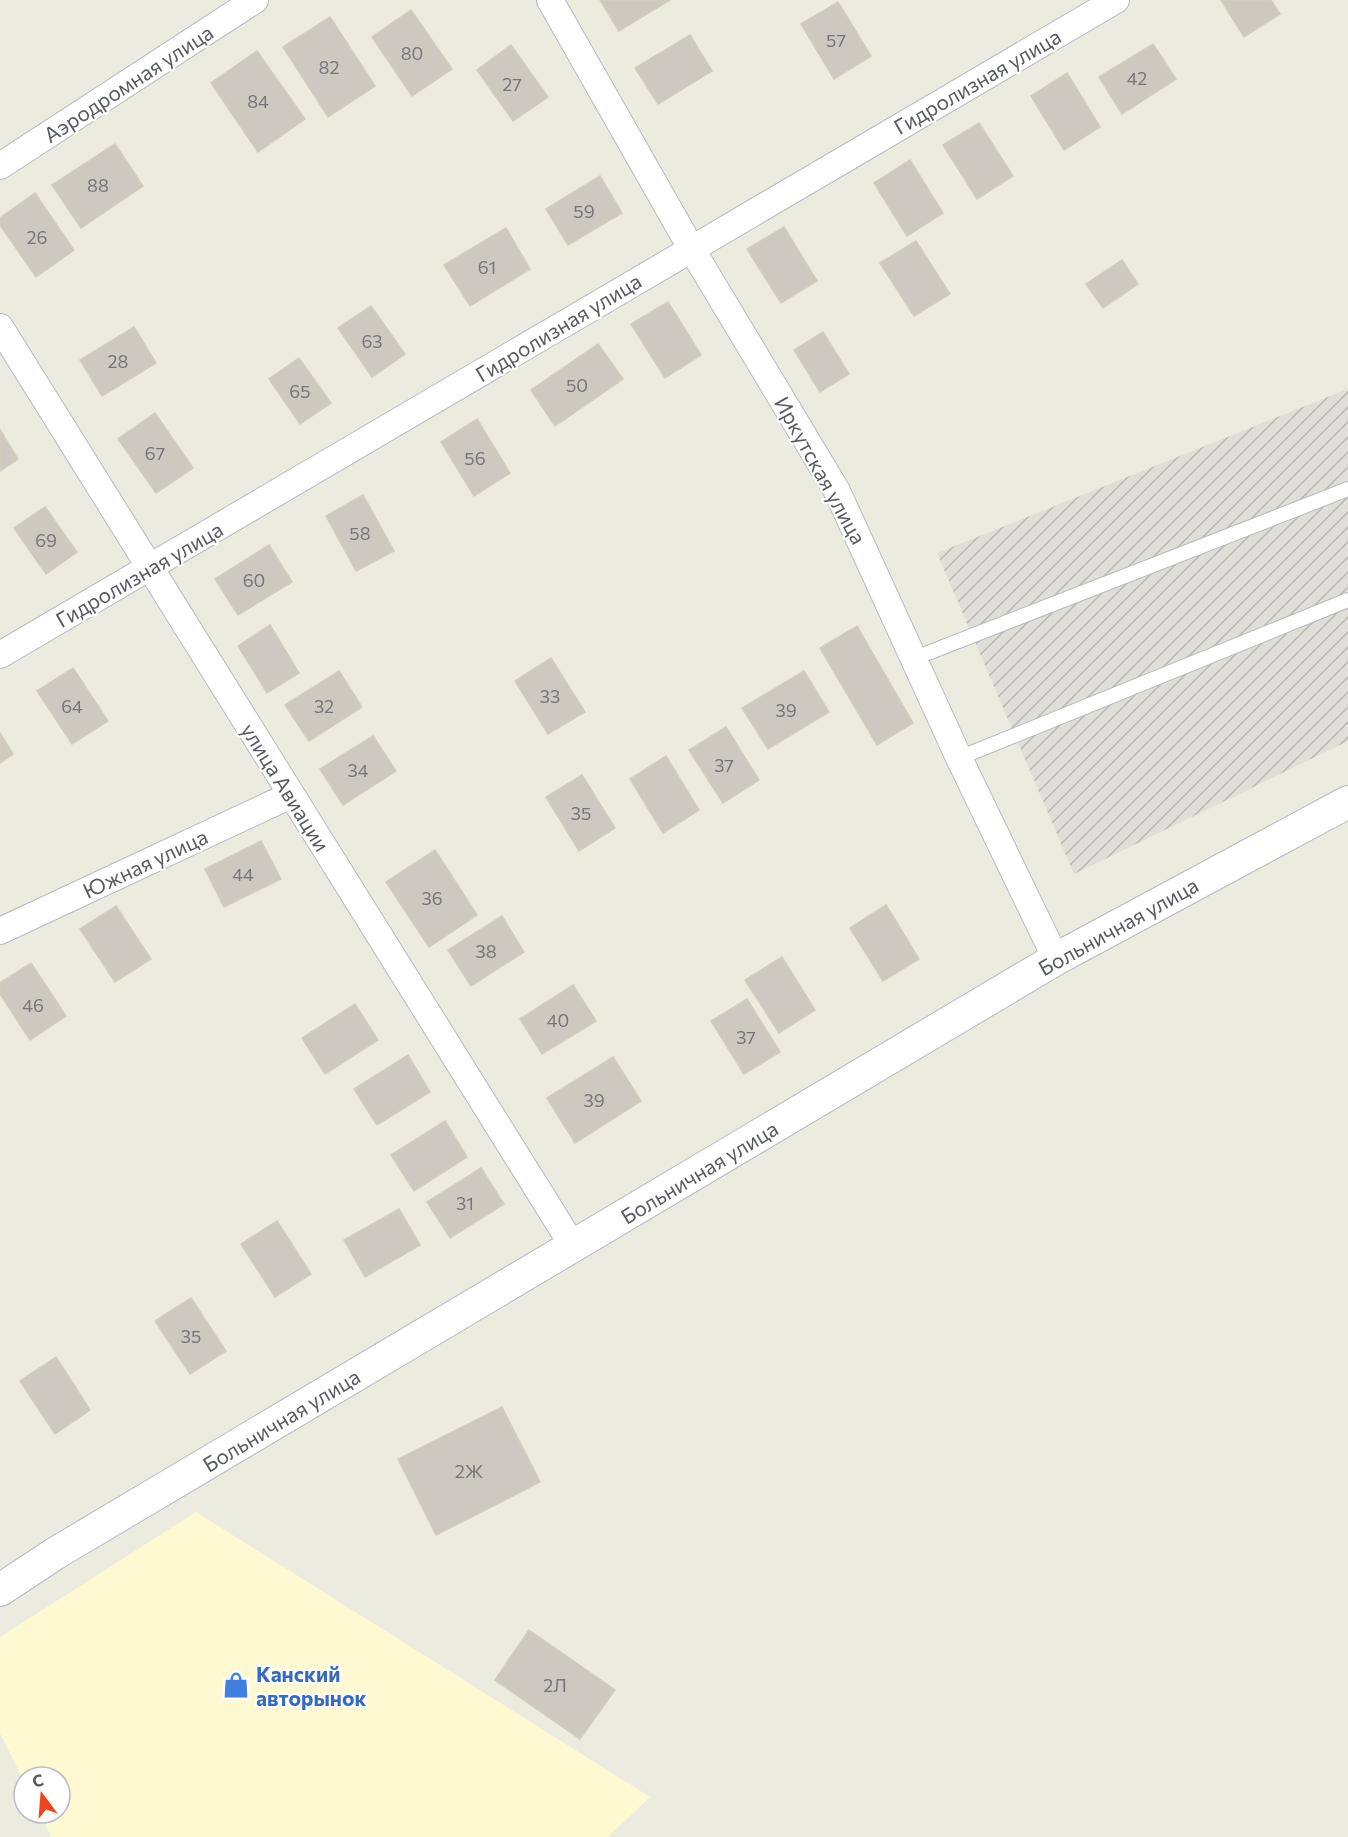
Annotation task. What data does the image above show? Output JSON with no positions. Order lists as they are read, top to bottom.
{
  "streets": {
    "street": [
      "Гидролизная улица",
      "Аэродромная улица",
      "Иркутская улица",
      "улица Авиации",
      "Южная улица",
      "Больничная улица"
    ]
  },
  "crossings": [
    ["Гидролизная улица", "Иркутская улица"],
    ["Гидролизная улица", "улица Авиации"],
    ["Иркутская улица", "Больничная улица"],
    ["улица Авиации", "Южная улица"],
    ["улица Авиации", "Больничная улица"]
  ],
  "places": {
    "shop": ["Канский авторынок"]
  },
  "house_numbers": [
    "57",
    "80",
    "82",
    "42",
    "27",
    "84",
    "88",
    "59",
    "26",
    "61",
    "63",
    "28",
    "50",
    "65",
    "67",
    "56",
    "58",
    "69",
    "60",
    "33",
    "64",
    "32",
    "39",
    "37",
    "34",
    "35",
    "44",
    "36",
    "38",
    "46",
    "40",
    "37",
    "39",
    "31",
    "35",
    "2Ж",
    "2Л"
  ],
  "north": "top"
}
